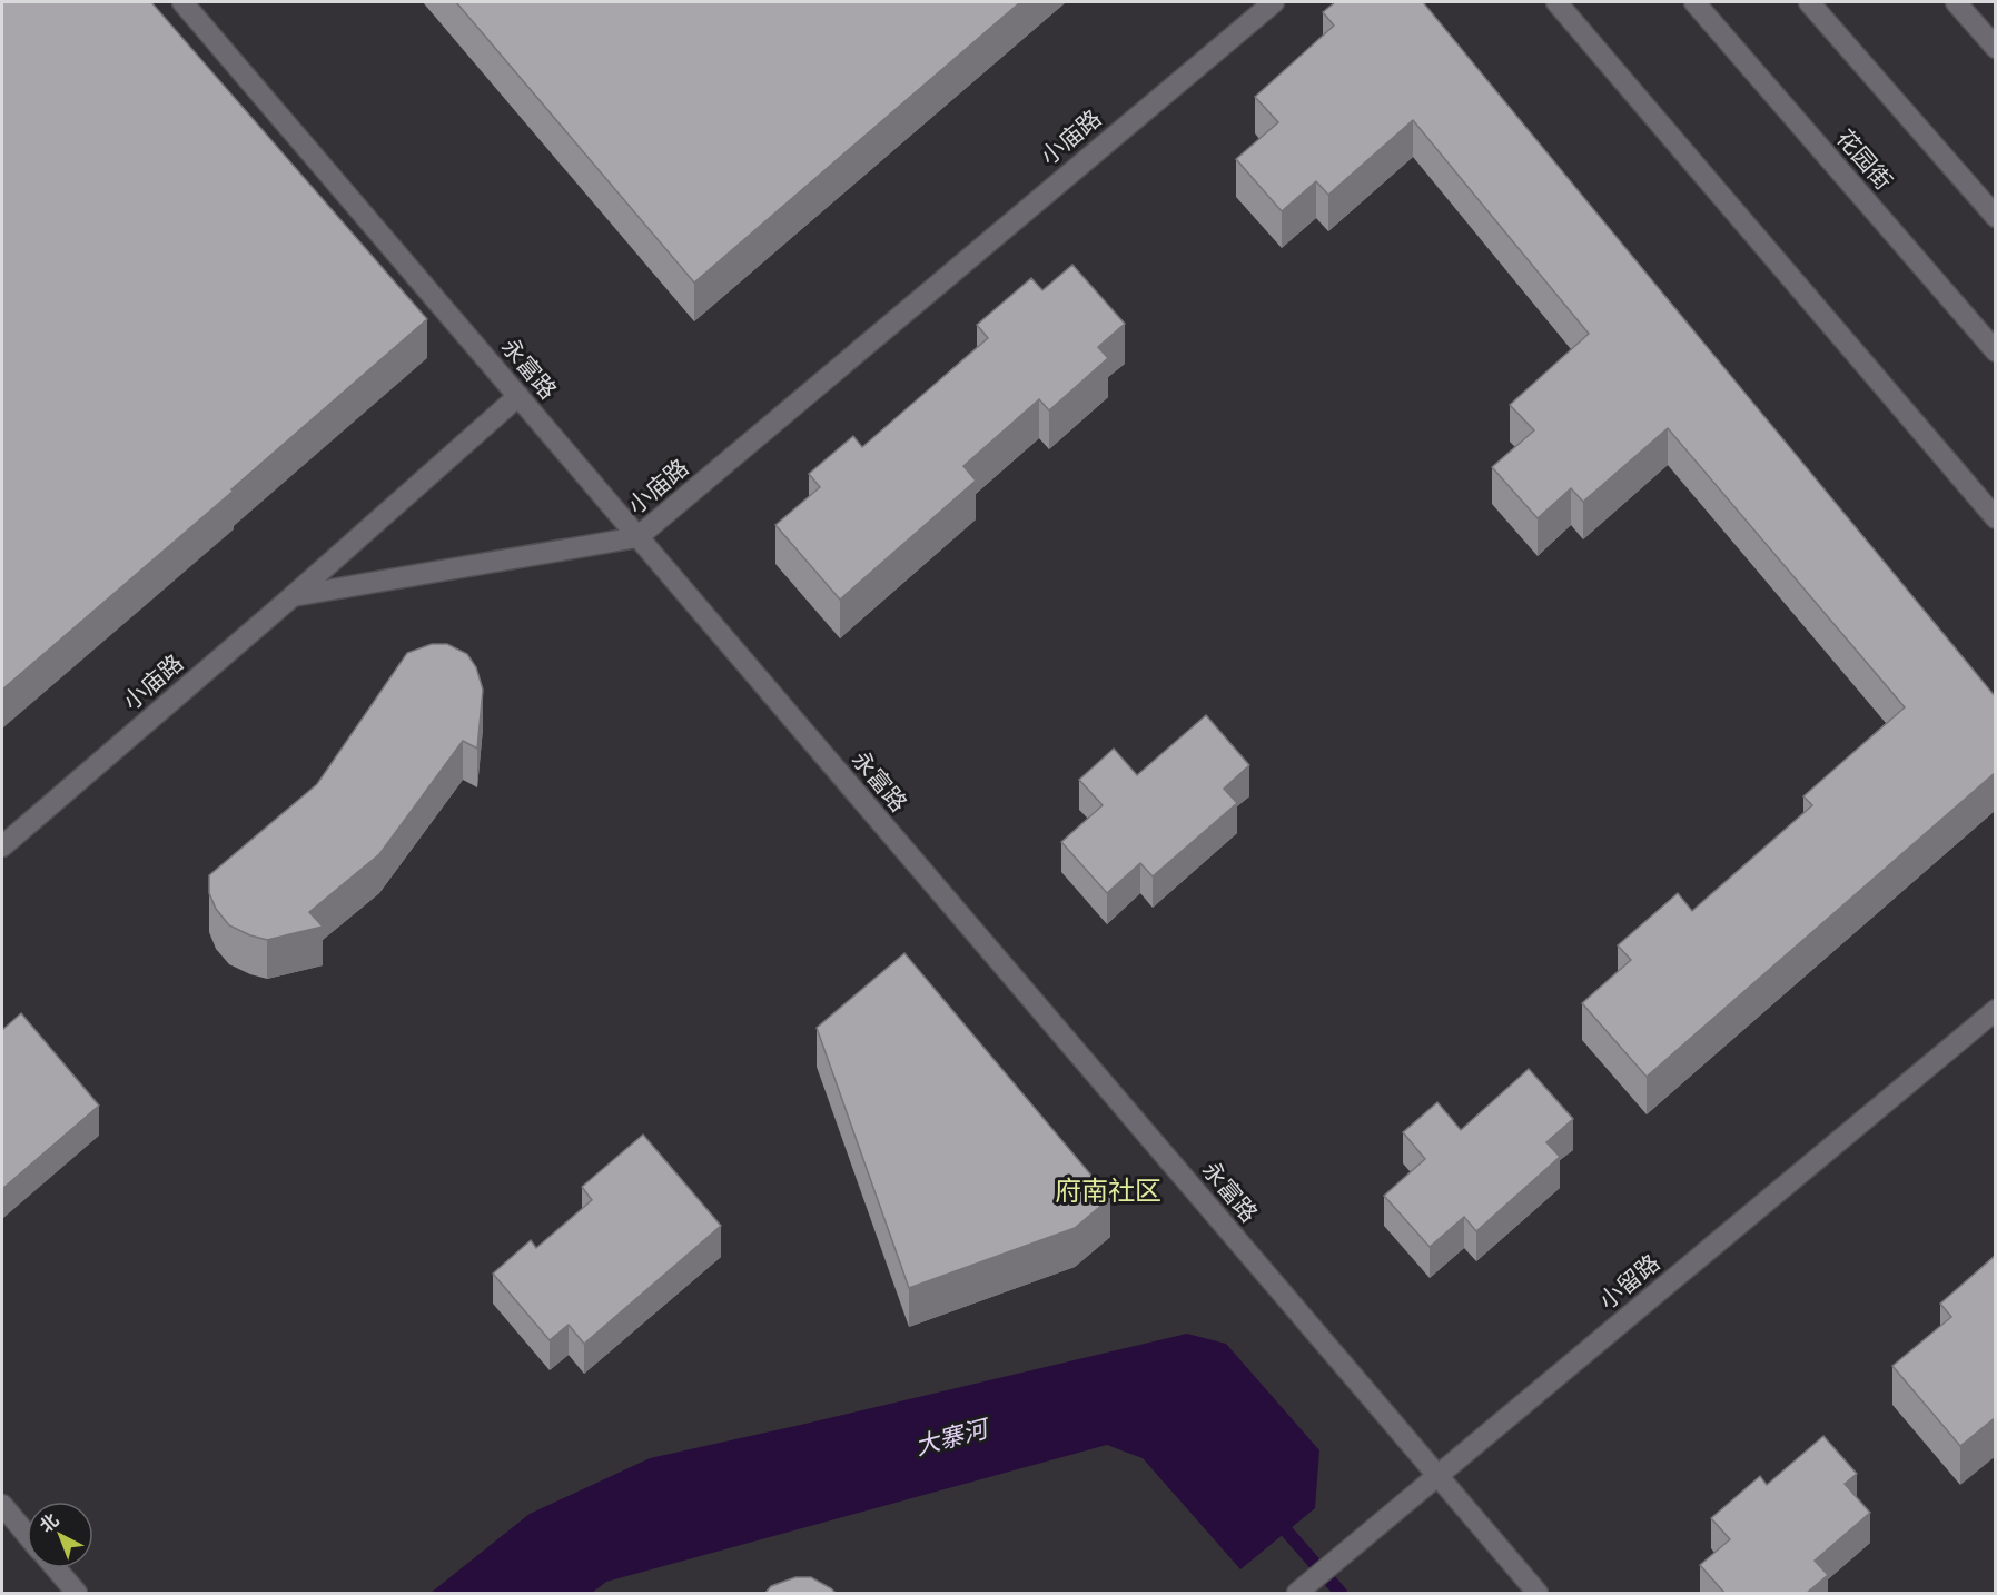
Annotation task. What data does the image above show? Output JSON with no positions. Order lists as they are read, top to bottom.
{
  "streets": {
    "street": [
      "小庙路",
      "花园街",
      "永富路",
      "小留路"
    ]
  },
  "crossings": [
    ["小庙路", "永富路"],
    ["永富路", "小留路"]
  ],
  "districts": ["府南社区"],
  "water": ["大寨河"],
  "north": "top left"
}
